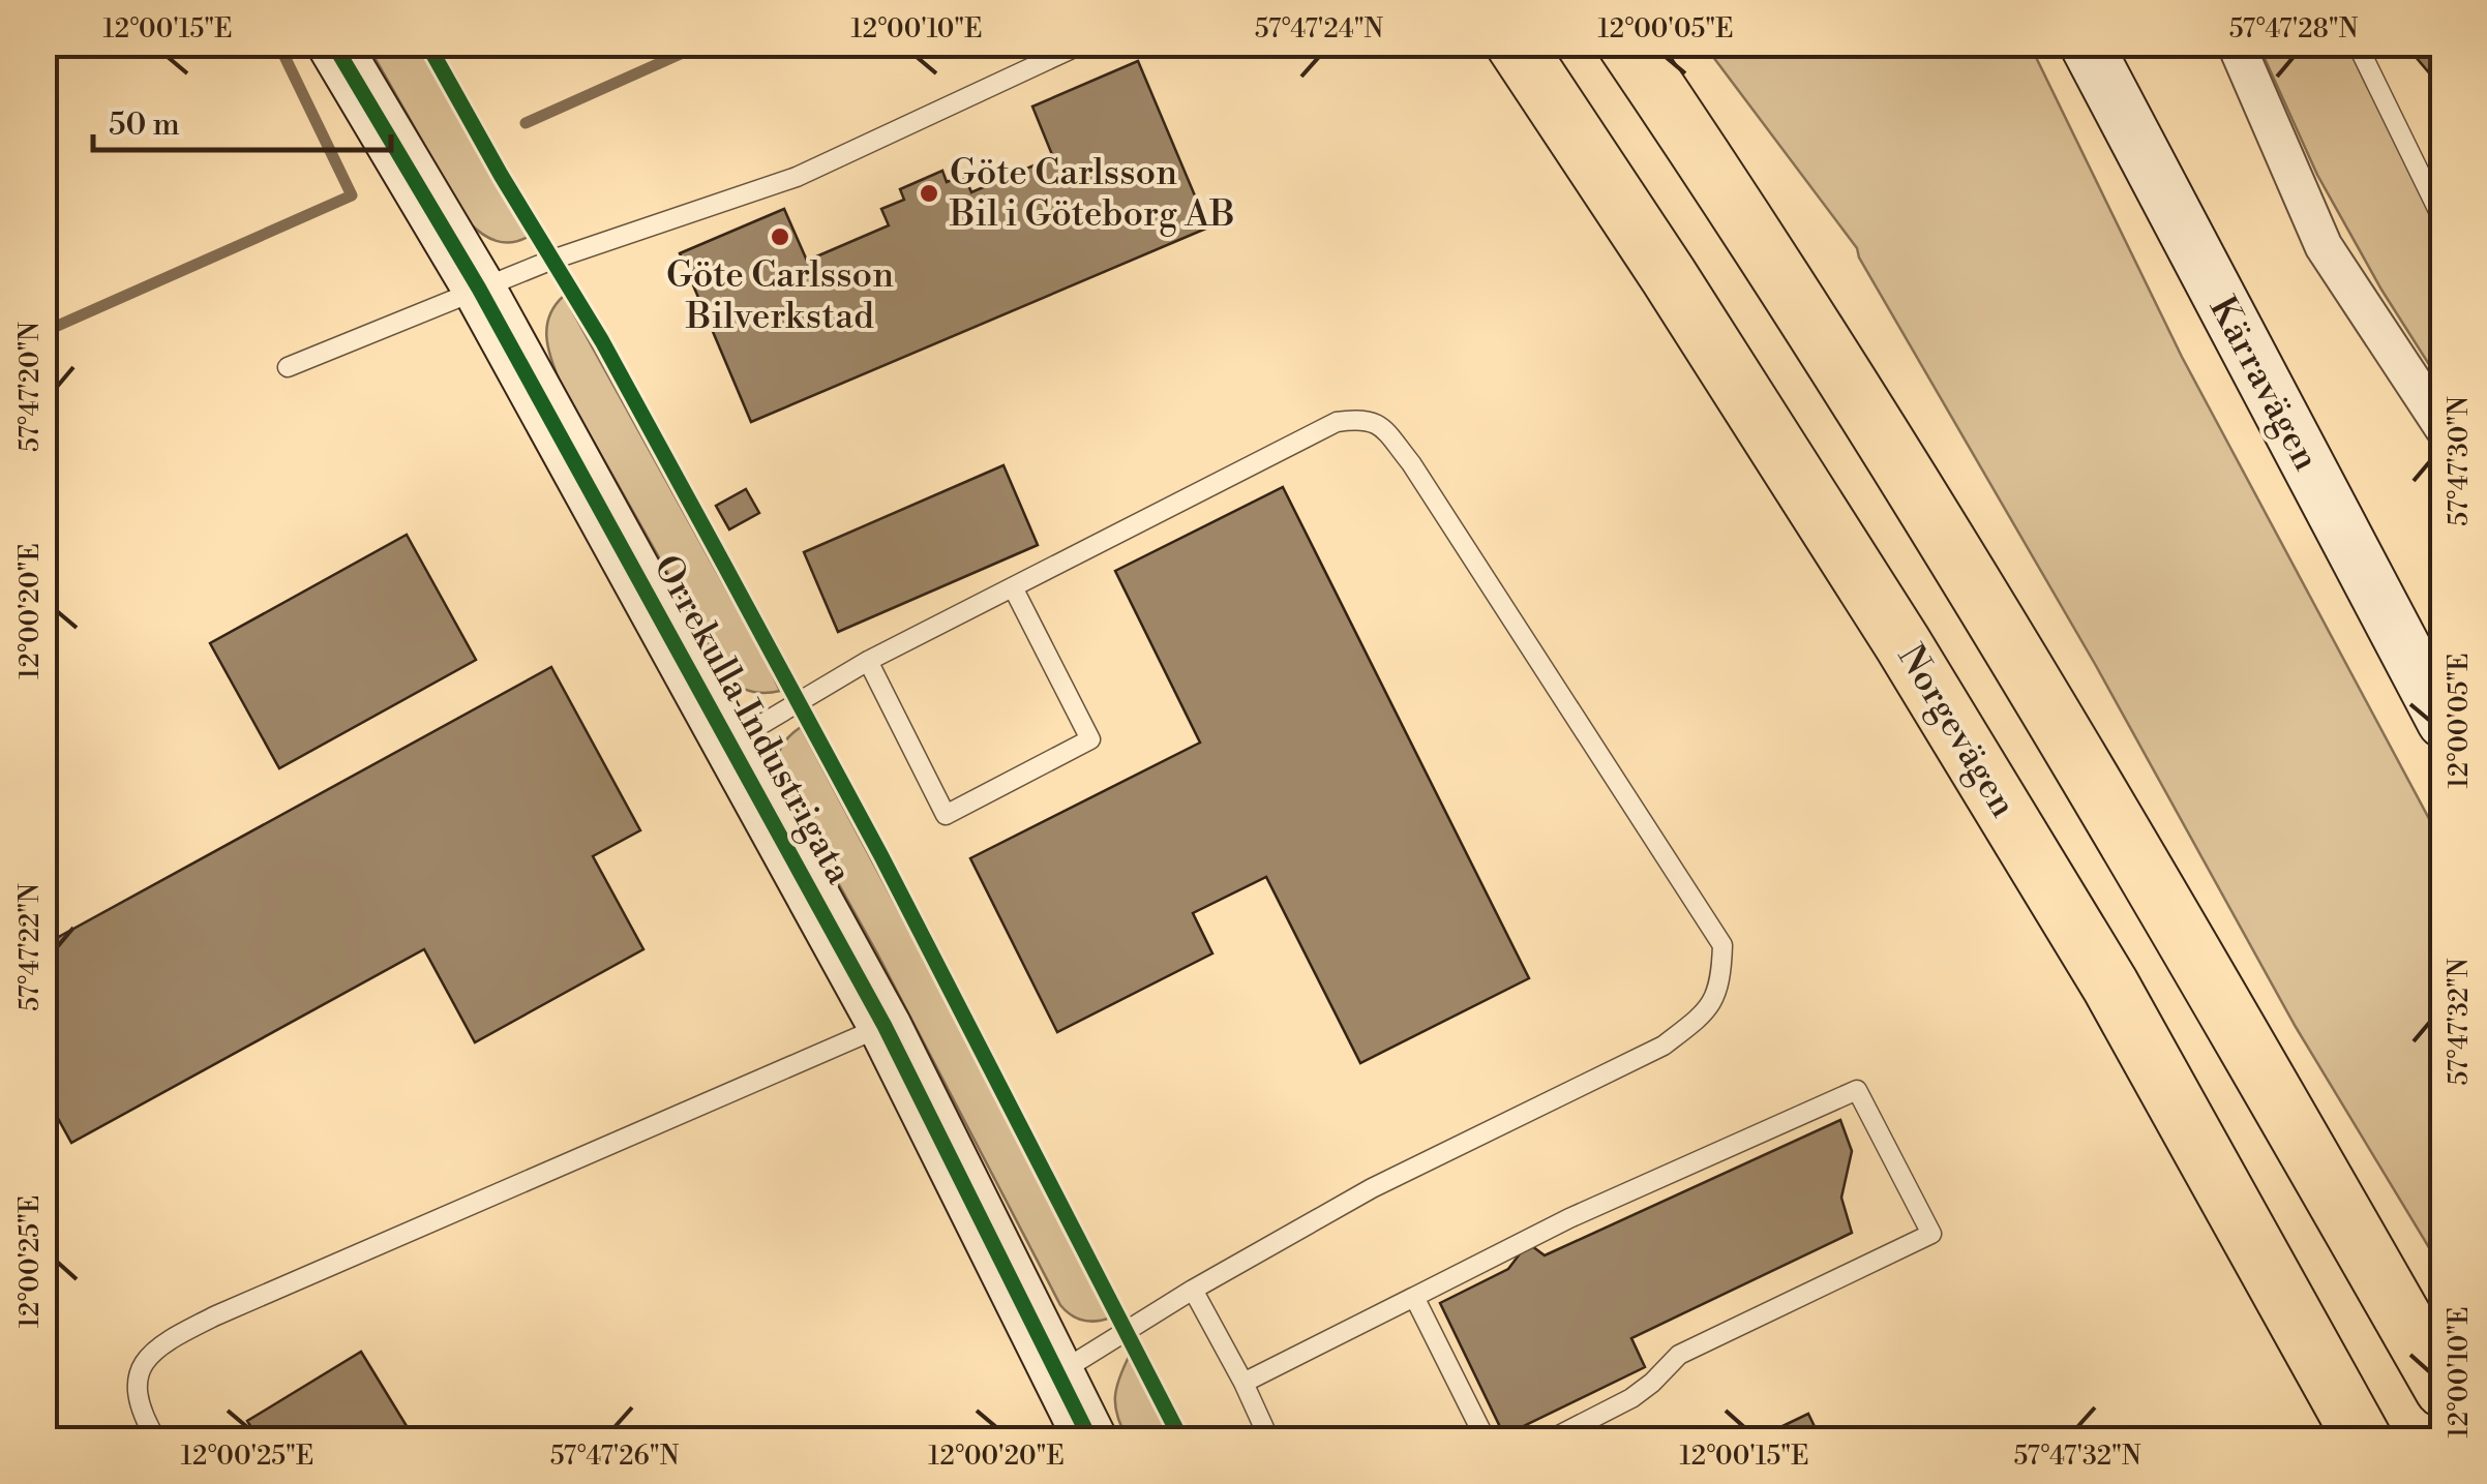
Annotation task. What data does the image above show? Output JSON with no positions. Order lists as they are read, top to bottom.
{
  "streets": {
    "highway": ["Norgevägen"],
    "street": ["Kärravägen", "Orrekulla Industrigata"]
  },
  "places": ["Göte Carlsson Bil i Göteborg AB", "Göte Carlsson Bilverkstad"],
  "scale_bar": "50 m",
  "coordinates": [
    "12°00'15\"E",
    "12°00'10\"E",
    "57°47'24\"N",
    "12°00'05\"E",
    "57°47'28\"N",
    "57°47'20\"N",
    "57°47'30\"N",
    "12°00'20\"E",
    "57°47'22\"N",
    "57°47'32\"N",
    "12°00'25\"E",
    "57°47'26\"N"
  ]
}
